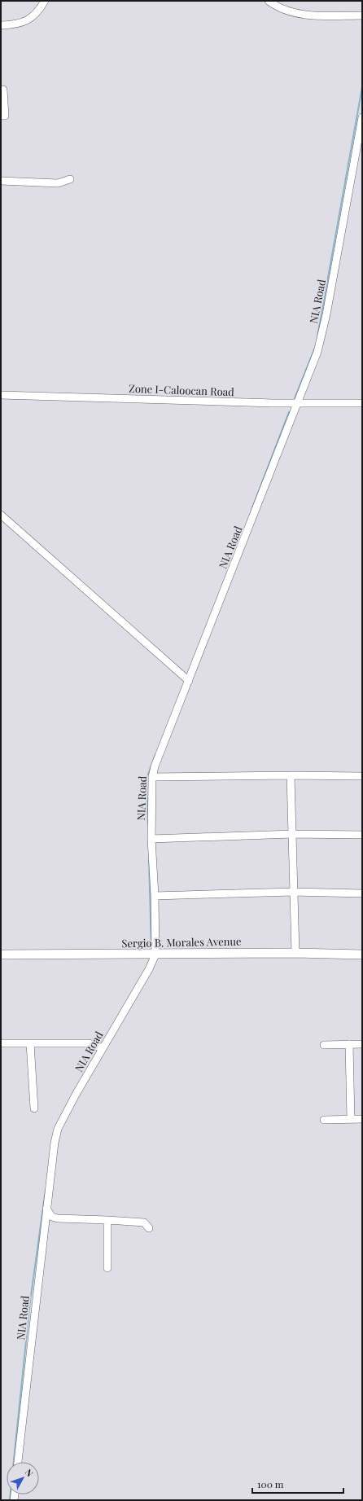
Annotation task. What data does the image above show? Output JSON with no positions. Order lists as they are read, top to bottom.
{
  "streets": {
    "main road": ["Sergio B. Morales Avenue"],
    "street": ["NIA Road", "Zone I-Caloocan Road"]
  },
  "crossings": [
    ["NIA Road", "Zone I-Caloocan Road"],
    ["NIA Road", "Sergio B. Morales Avenue"]
  ],
  "scale_bar": "100 m",
  "north": "top right"
}
